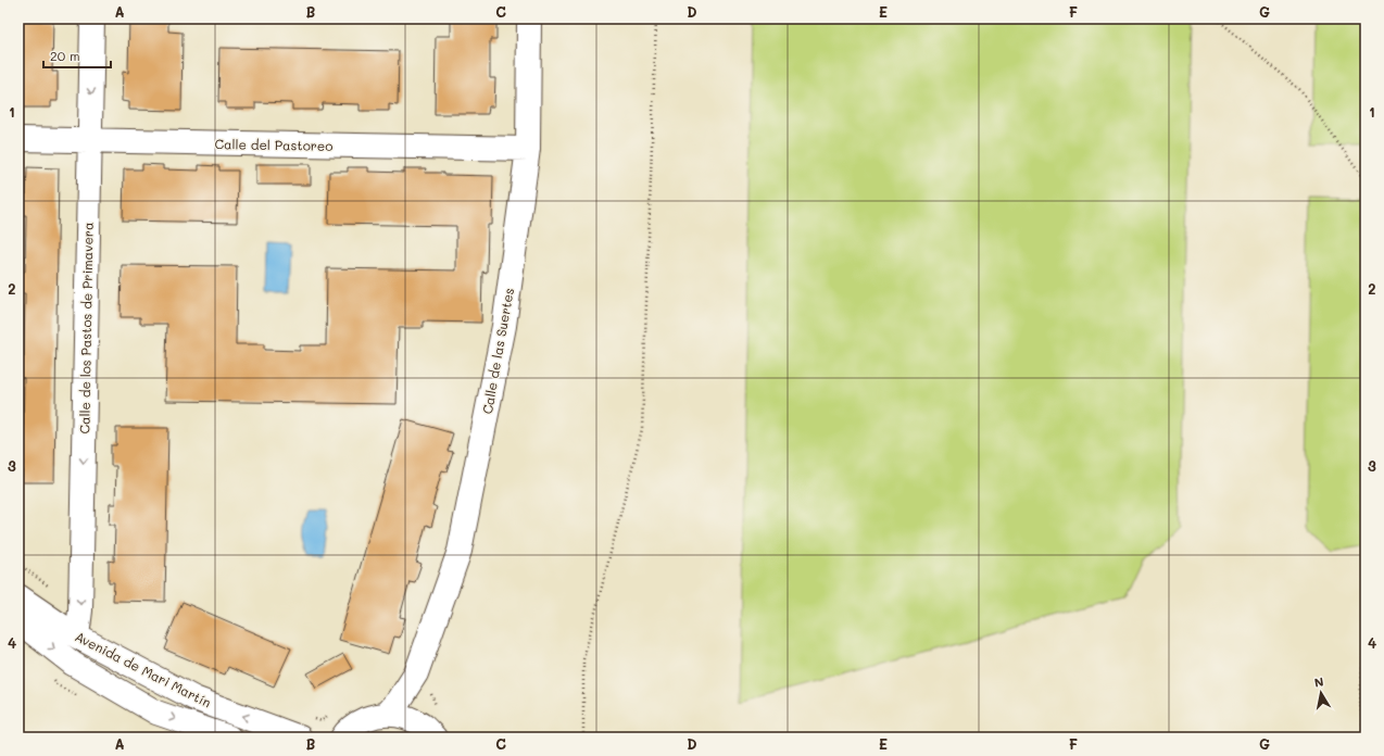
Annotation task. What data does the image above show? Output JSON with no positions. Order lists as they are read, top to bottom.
{
  "streets": {
    "street": [
      "Calle del Pastoreo",
      "Calle de los Pastos de Primavera",
      "Calle de las Suertes",
      "Avenida de Mari Martín"
    ]
  },
  "crossings": [
    ["Calle del Pastoreo", "Calle de los Pastos de Primavera"],
    ["Calle del Pastoreo", "Calle de las Suertes"],
    ["Calle de los Pastos de Primavera", "Avenida de Mari Martín"]
  ],
  "one_way": ["Calle de los Pastos de Primavera"],
  "scale_bar": "20 m",
  "north": "top",
  "grid": {
    "columns": [
      "A",
      "B",
      "C",
      "D",
      "E",
      "F",
      "G"
    ],
    "rows": [
      "1",
      "2",
      "3",
      "4"
    ]
  }
}
